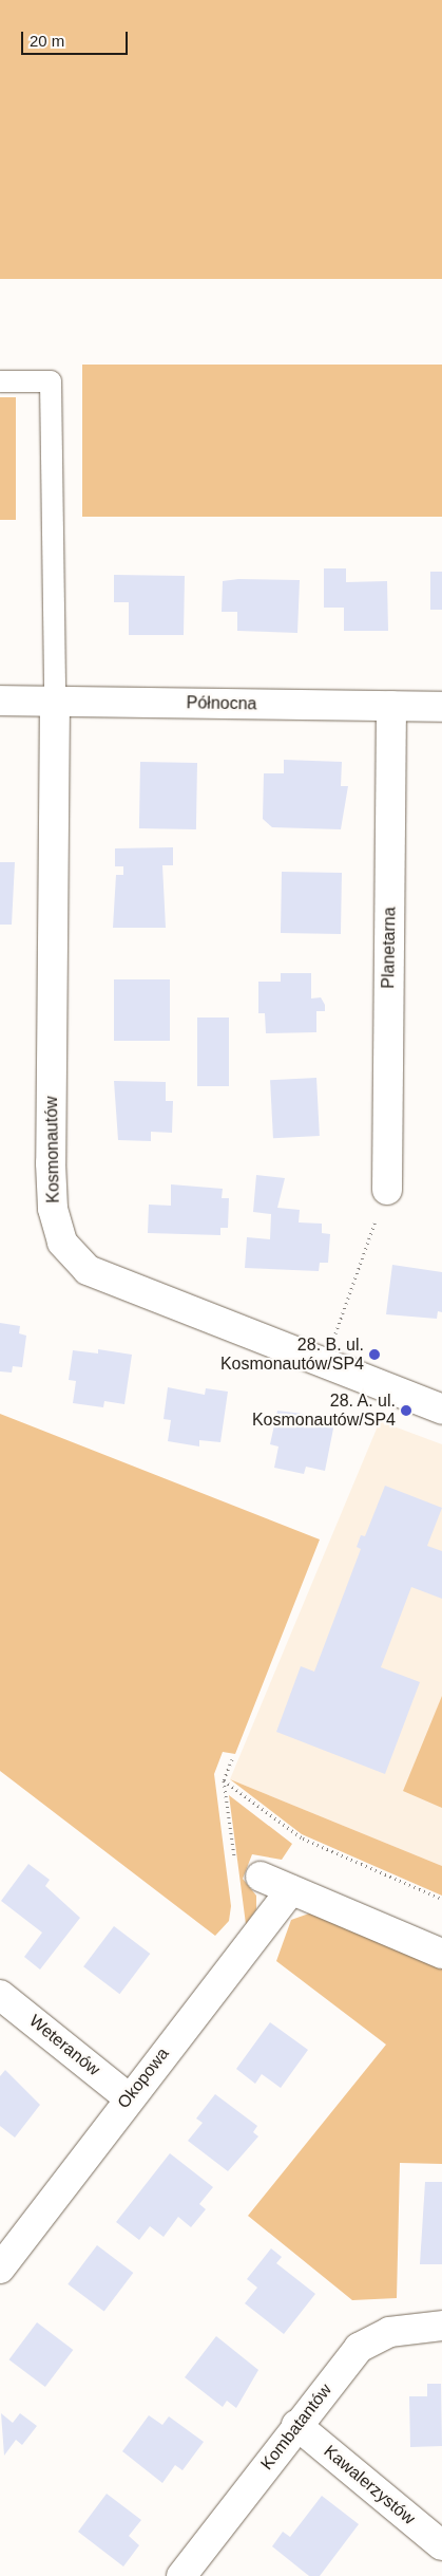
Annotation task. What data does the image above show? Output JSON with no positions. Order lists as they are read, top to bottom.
{
  "streets": {
    "street": [
      "Północna",
      "Planetarna",
      "Kosmonautów",
      "Weteranów",
      "Okopowa",
      "Kombatantów",
      "Kawalerzystów"
    ]
  },
  "crossings": [
    ["Północna", "Planetarna"],
    ["Północna", "Kosmonautów"],
    ["Weteranów", "Okopowa"],
    ["Kombatantów", "Kawalerzystów"]
  ],
  "places": ["28. B. ul. Kosmonautów/SP4", "28. A. ul. Kosmonautów/SP4"],
  "scale_bar": "20 m"
}
